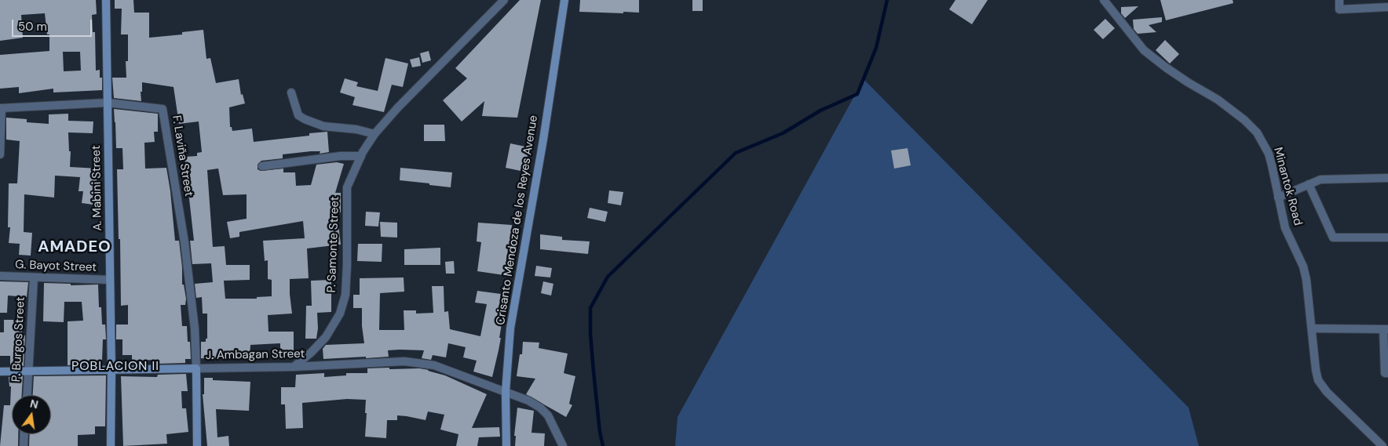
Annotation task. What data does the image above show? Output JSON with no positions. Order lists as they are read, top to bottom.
{
  "streets": {
    "main road": ["A. Mabini Street", "Crisanto Mendoza de los Reyes Avenue", "J. Ambagan Street"],
    "street": [
      "F. Laviña Street",
      "Minantok Road",
      "P. Samonte Street",
      "G. Bayot Street",
      "P. Burgos Street"
    ]
  },
  "crossings": [
    ["F. Laviña Street", "A. Mabini Street"],
    ["F. Laviña Street", "J. Ambagan Street"],
    ["A. Mabini Street", "G. Bayot Street"],
    ["A. Mabini Street", "J. Ambagan Street"],
    ["Crisanto Mendoza de los Reyes Avenue", "J. Ambagan Street"],
    ["P. Samonte Street", "J. Ambagan Street"],
    ["G. Bayot Street", "P. Burgos Street"],
    ["P. Burgos Street", "J. Ambagan Street"]
  ],
  "districts": ["AMADEO", "POBLACION II"],
  "scale_bar": "50 m",
  "north": "top"
}
